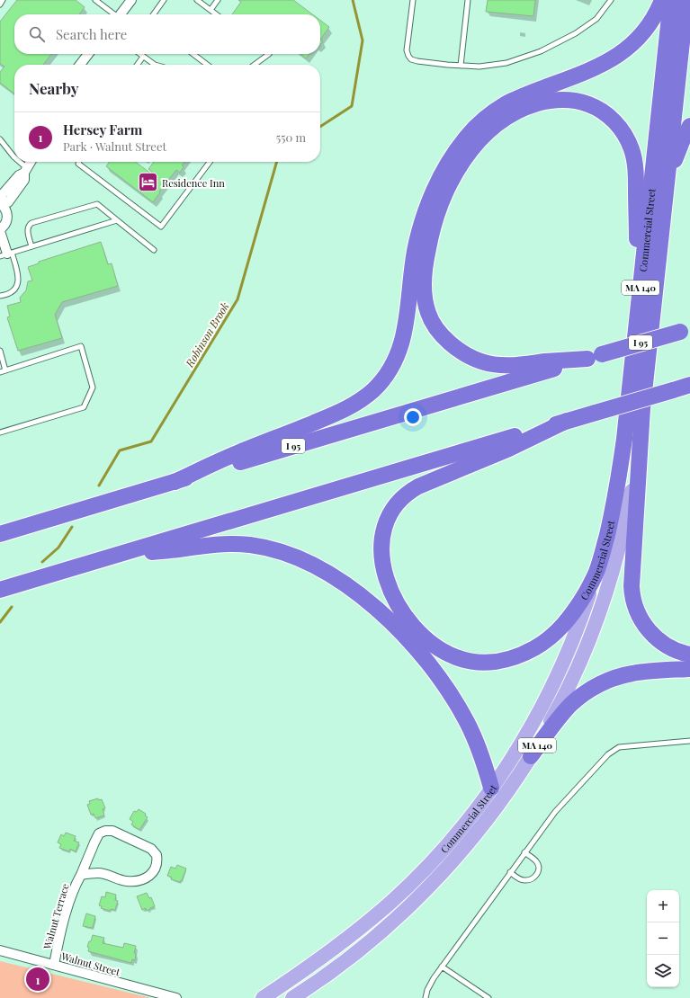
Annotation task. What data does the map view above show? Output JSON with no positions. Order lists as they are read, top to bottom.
{
  "streets": {
    "highway": ["Commercial Street", "MA 140", "I 95"],
    "street": ["Walnut Terrace", "Walnut Street"]
  },
  "crossings": [
    ["Walnut Terrace", "Walnut Street"]
  ],
  "water": ["Robinson Brook"],
  "places": {
    "hotel": ["Residence Inn"]
  },
  "page": {
    "search": "Search here",
    "heading": "Nearby",
    "list": [
      {
        "mark": "1",
        "name": "Hersey Farm",
        "note": "Park · Walnut Street",
        "value": "550 m"
      }
    ],
    "map_buttons": ["+", "−"],
    "pins": "1"
  }
}
